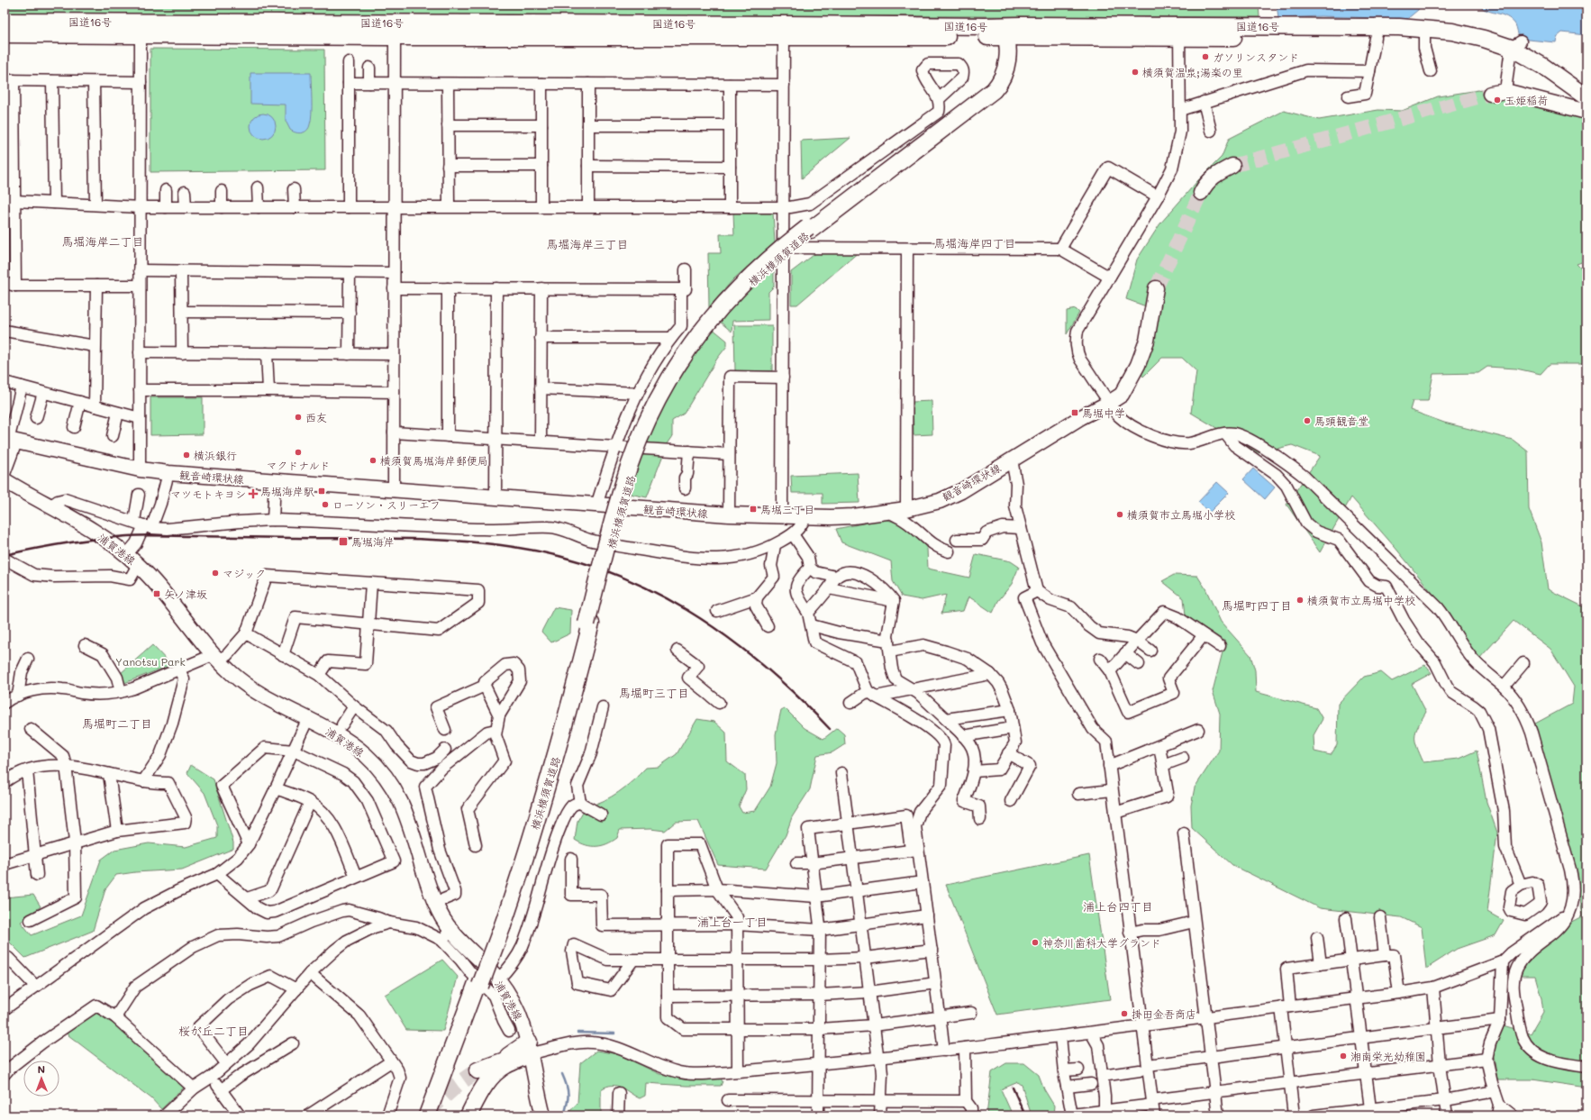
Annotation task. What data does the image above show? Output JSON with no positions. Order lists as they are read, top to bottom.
{
  "streets": {
    "highway": ["国道16号", "横浜横須賀道路"],
    "main road": ["観音崎環状線", "浦賀港線"]
  },
  "crossings": [
    ["国道16号", "横浜横須賀道路"]
  ],
  "districts": [
    "馬堀海岸二丁目",
    "馬堀海岸四丁目",
    "馬堀海岸三丁目",
    "馬堀町四丁目",
    "馬堀町三丁目",
    "馬堀町二丁目",
    "浦上台四丁目",
    "浦上台一丁目",
    "桜が丘二丁目"
  ],
  "parks": ["Yanotsu Park"],
  "places": {
    "other": [
      "ガソリンスタンド",
      "横須賀温泉;湯楽の里",
      "玉姫稲荷",
      "西友",
      "馬頭観音堂",
      "マクドナルド",
      "横浜銀行",
      "横須賀馬堀海岸郵便局",
      "ローソン・スリーエフ",
      "横須賀市立馬堀小学校",
      "マジック",
      "横須賀市立馬堀中学校",
      "神奈川歯科大学グランド",
      "掛田金吾商店",
      "湘南栄光幼稚園"
    ],
    "transit": [
      "馬堀中学",
      "馬堀海岸駅",
      "馬堀三丁目",
      "馬堀海岸",
      "矢ノ津坂"
    ],
    "health": ["マツモトキヨシ"]
  },
  "north": "top"
}
